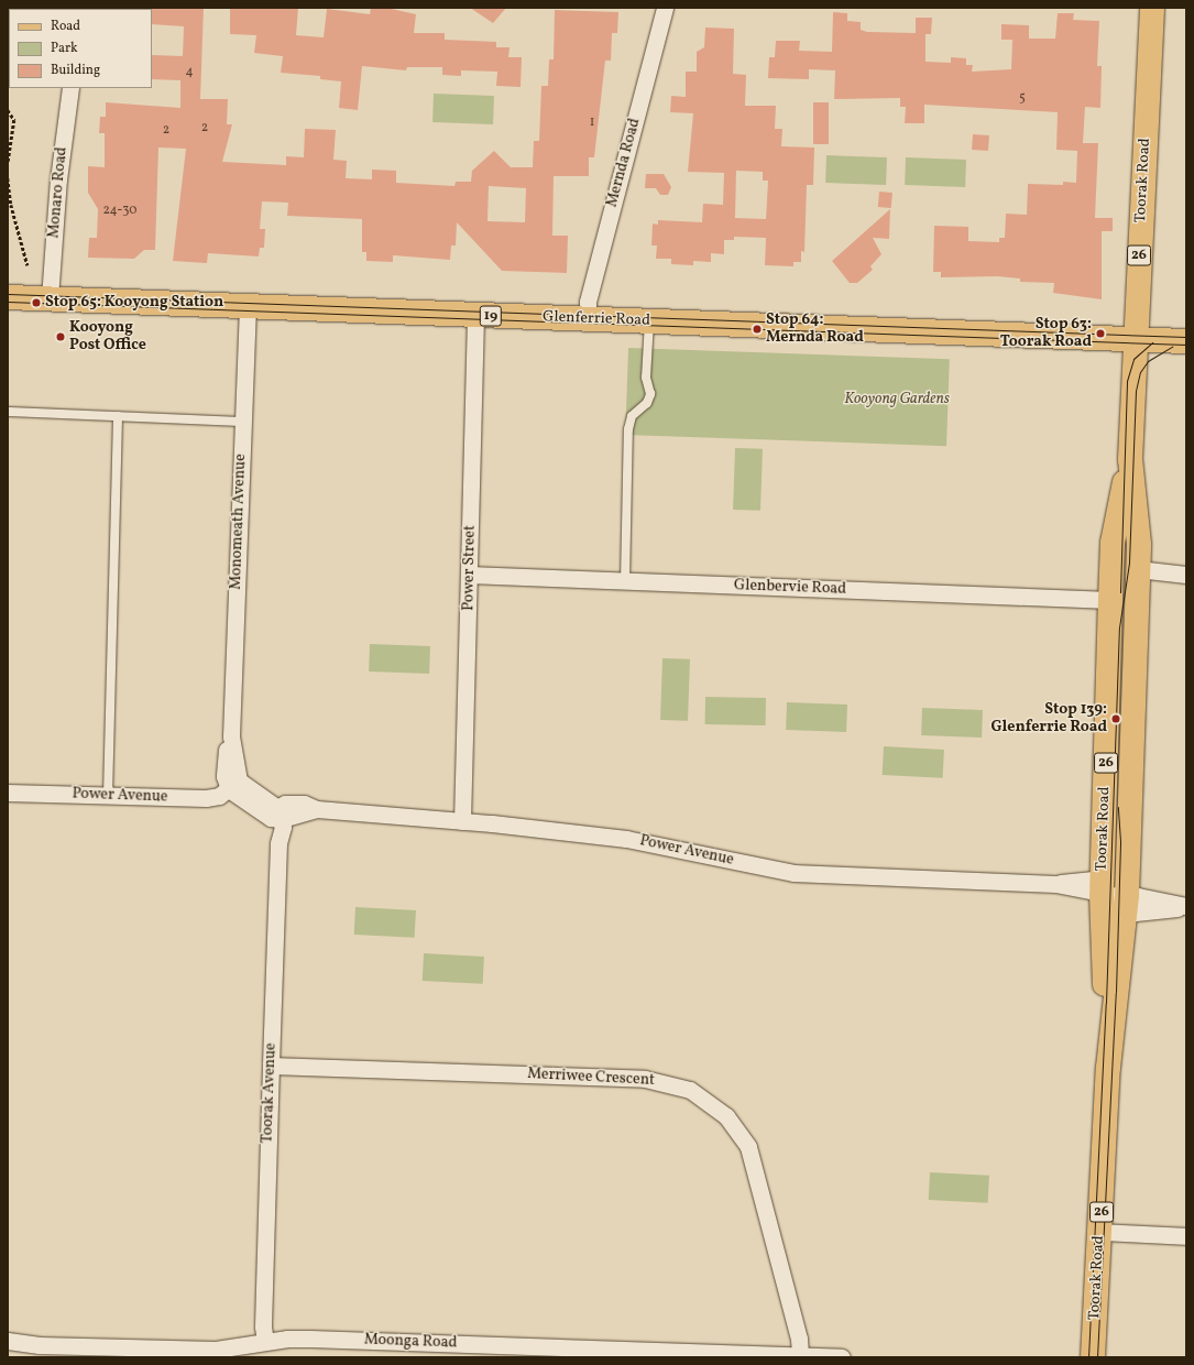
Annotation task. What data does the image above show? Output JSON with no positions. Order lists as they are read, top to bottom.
{
  "streets": {
    "main road": [
      "Toorak Road",
      "26",
      "19",
      "Glenferrie Road"
    ],
    "street": [
      "Mernda Road",
      "Monaro Road",
      "Monomeath Avenue",
      "Power Street",
      "Glenbervie Road",
      "Power Avenue",
      "Merriwee Crescent",
      "Toorak Avenue",
      "Moonga Road"
    ]
  },
  "crossings": [
    ["Mernda Road", "Glenferrie Road"],
    ["Toorak Road", "Glenferrie Road"],
    ["Toorak Road", "Glenbervie Road"],
    ["Toorak Road", "Power Avenue"],
    ["Monaro Road", "Glenferrie Road"],
    ["Glenferrie Road", "Monomeath Avenue"],
    ["Glenferrie Road", "Power Street"],
    ["Monomeath Avenue", "Power Avenue"],
    ["Power Street", "Glenbervie Road"],
    ["Power Street", "Power Avenue"],
    ["Power Avenue", "Toorak Avenue"],
    ["Merriwee Crescent", "Toorak Avenue"],
    ["Merriwee Crescent", "Moonga Road"],
    ["Toorak Avenue", "Moonga Road"]
  ],
  "parks": ["Kooyong Gardens"],
  "places": [
    "Stop 65: Kooyong Station",
    "Stop 64: Mernda Road",
    "Stop 63: Toorak Road",
    "Kooyong Post Office",
    "Stop 139: Glenferrie Road"
  ],
  "house_numbers": [
    "4",
    "5",
    "1",
    "2",
    "2",
    "24-30"
  ],
  "legend": ["Road", "Park", "Building"]
}
